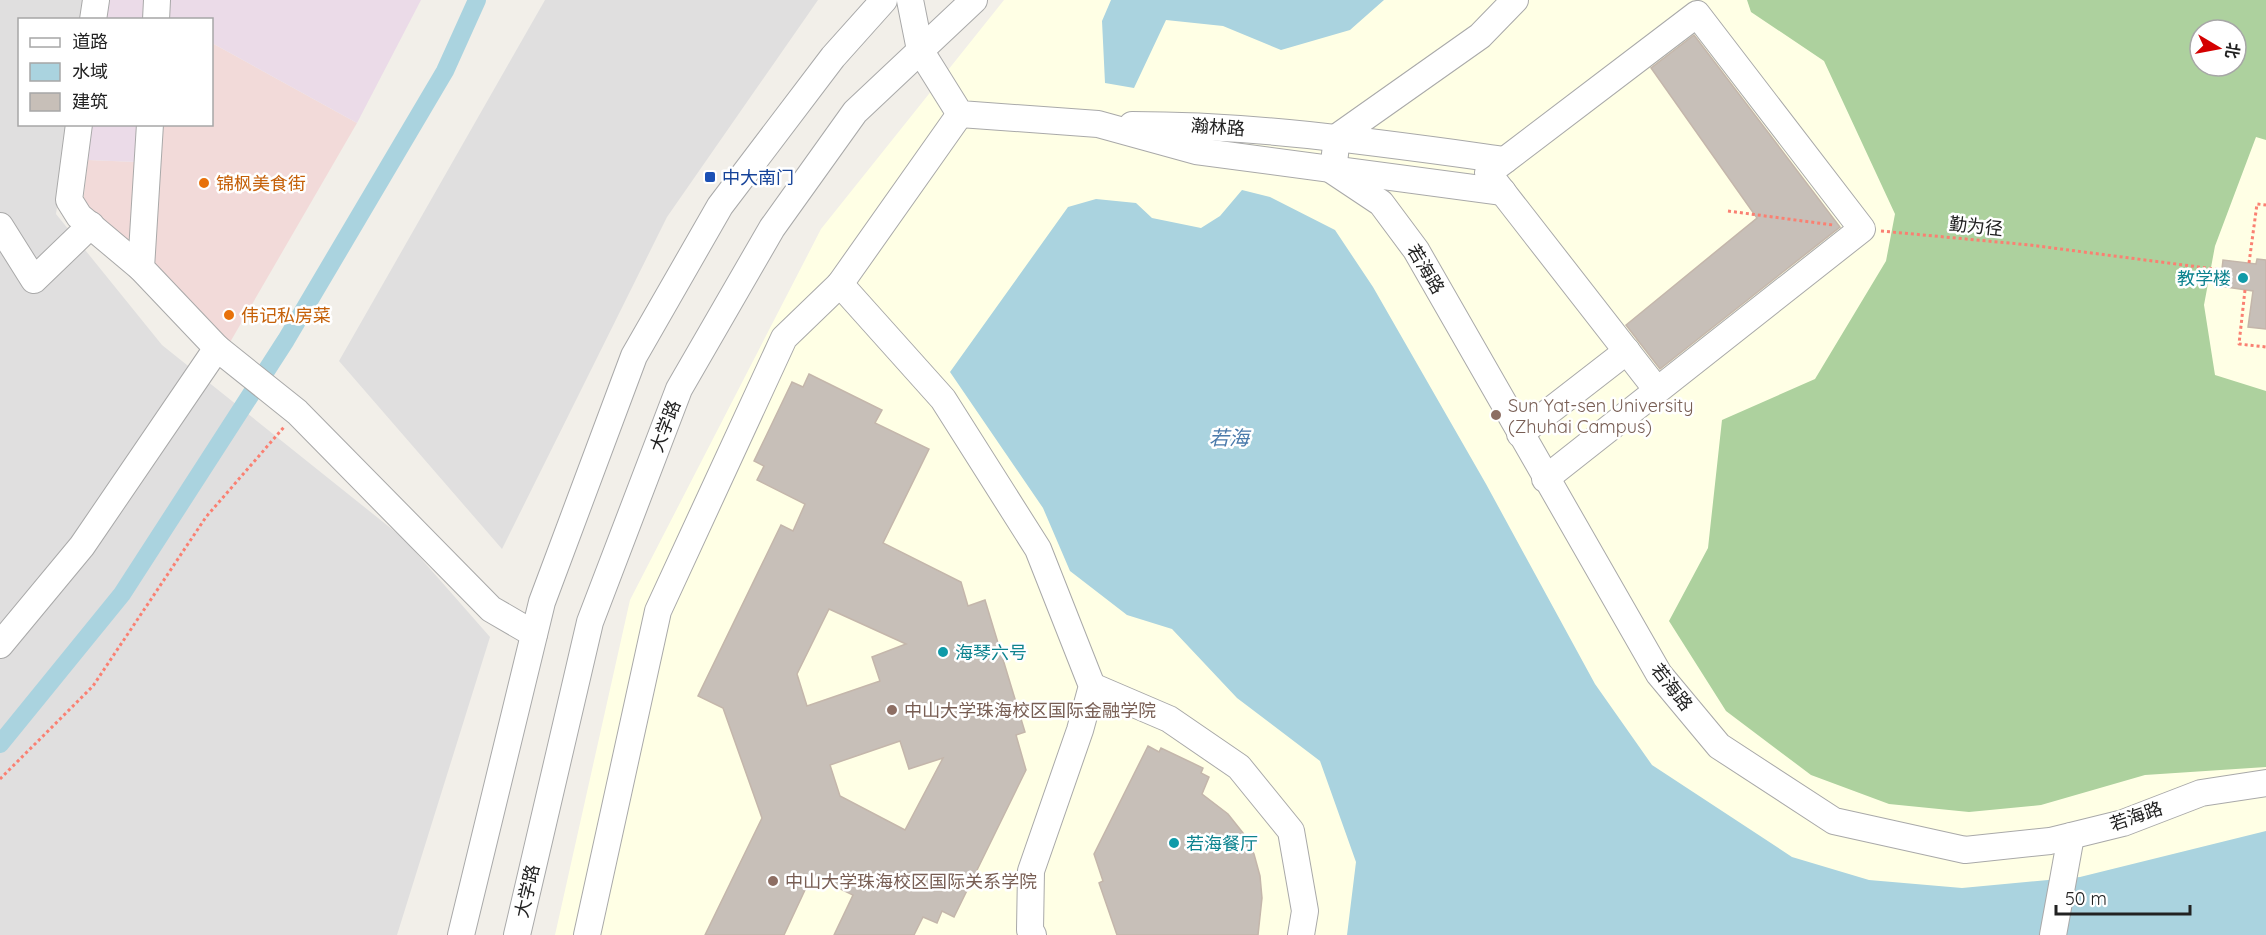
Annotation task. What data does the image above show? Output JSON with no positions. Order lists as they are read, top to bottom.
{
  "streets": {
    "street": ["瀚林路", "若海路", "大学路"],
    "path": ["勤为径"]
  },
  "water": ["若海"],
  "places": {
    "transit": ["中大南门"],
    "other": [
      "锦枫美食街",
      "教学楼",
      "伟记私房菜",
      "Sun Yat-sen University (Zhuhai Campus)",
      "海琴六号",
      "中山大学珠海校区国际金融学院",
      "若海餐厅",
      "中山大学珠海校区国际关系学院"
    ]
  },
  "legend": ["道路", "水域", "建筑"],
  "scale_bar": "50 m",
  "north": "right"
}
